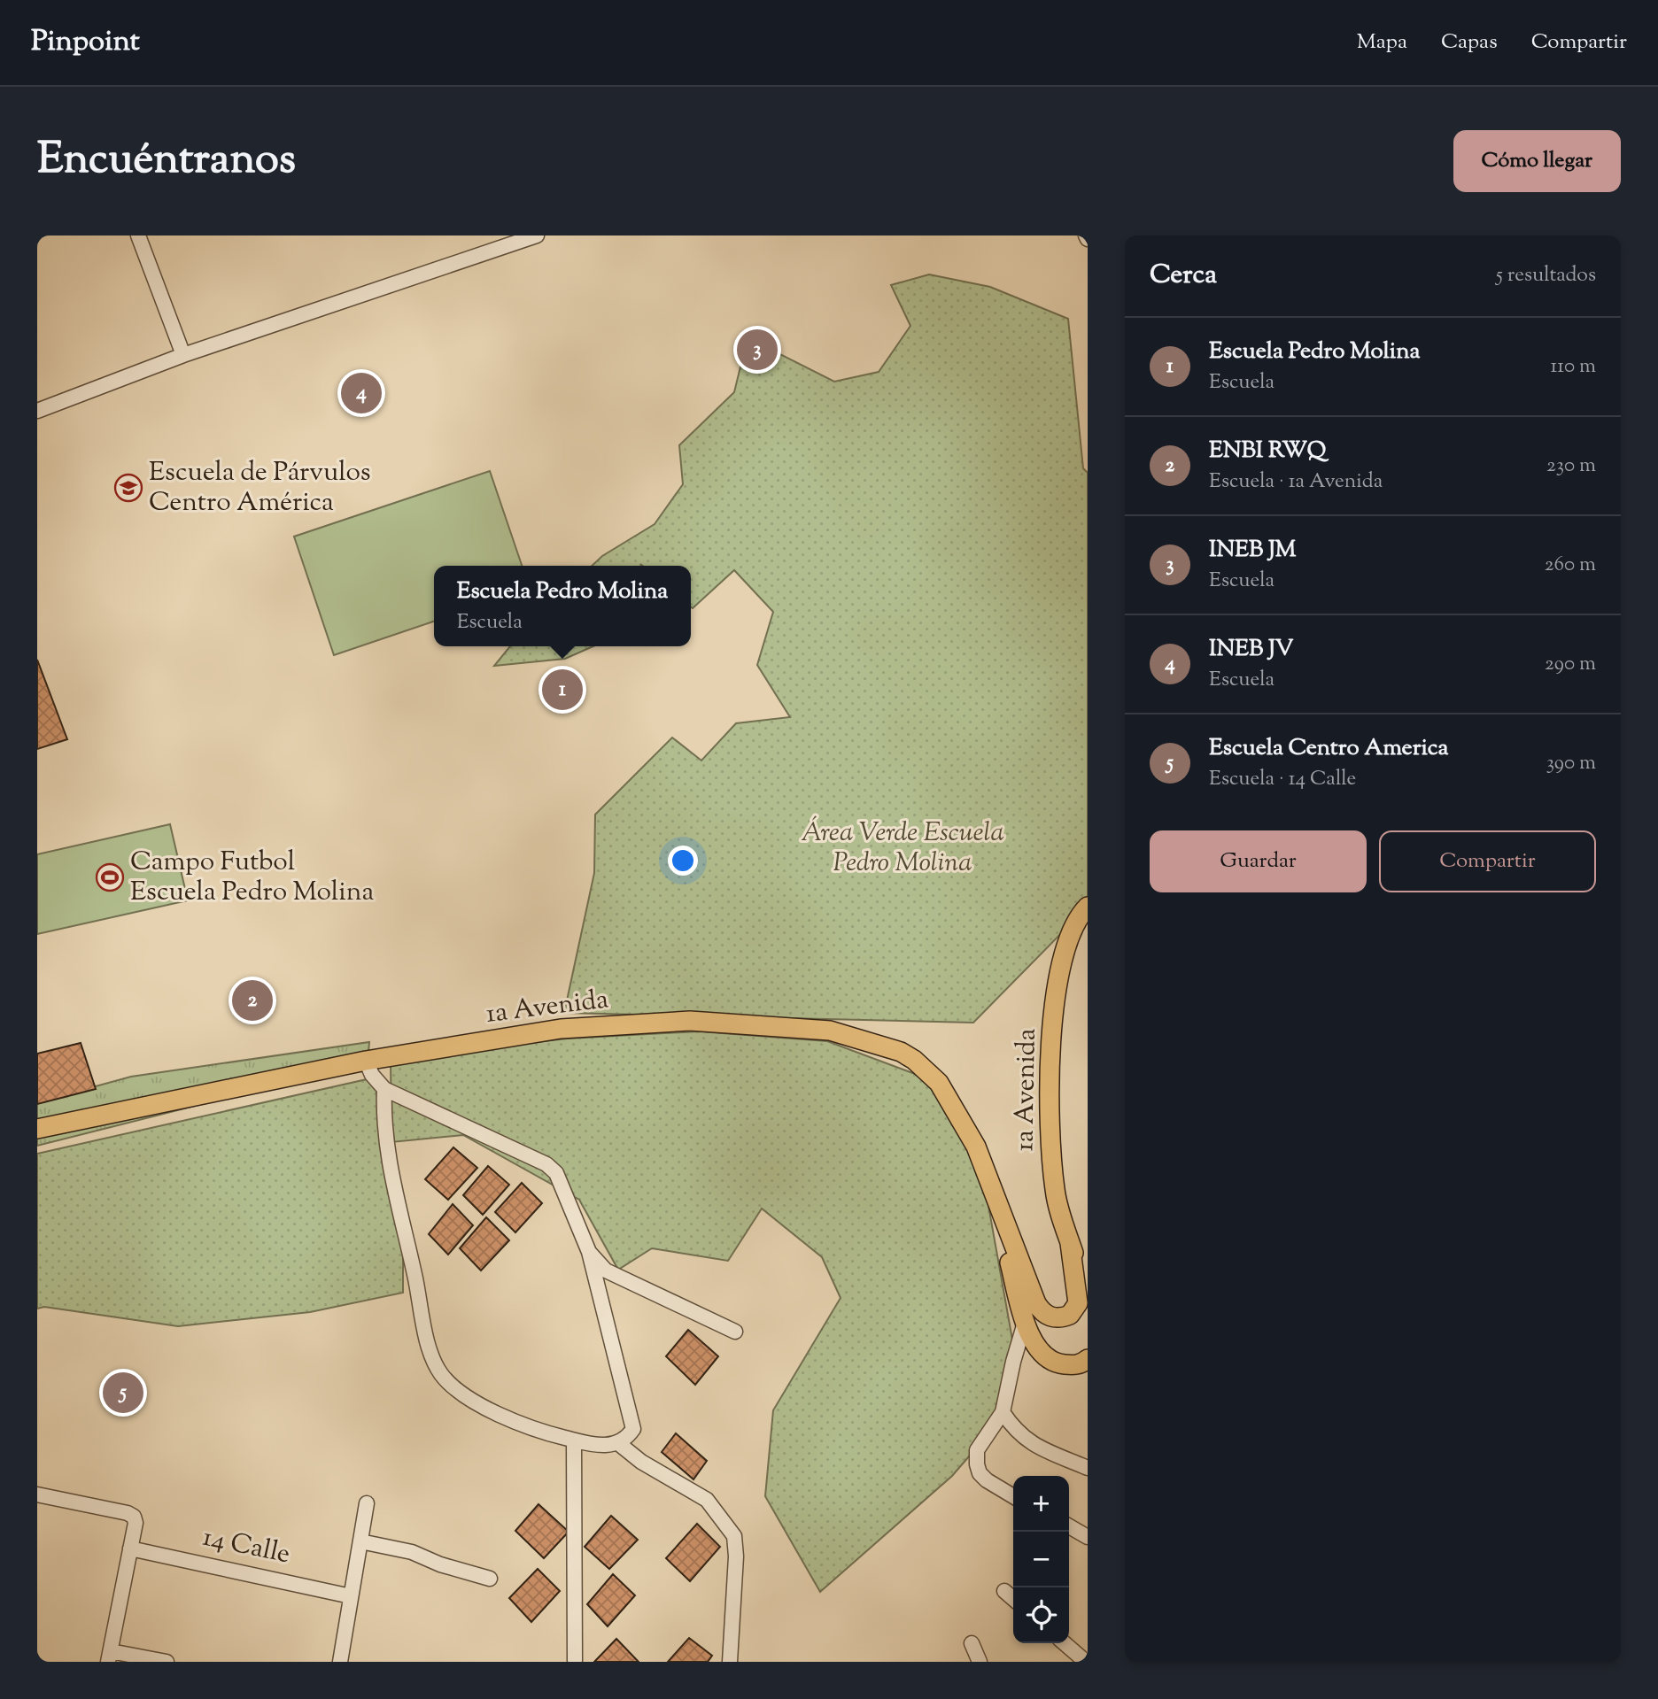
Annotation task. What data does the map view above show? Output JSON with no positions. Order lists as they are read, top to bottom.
{
  "streets": {
    "main road": ["1a Avenida"],
    "street": ["14 Calle"]
  },
  "parks": ["Área Verde Escuela Pedro Molina"],
  "places": {
    "school or university": ["Escuela de Párvulos Centro América"],
    "sports": ["Campo Futbol Escuela Pedro Molina"]
  },
  "page": {
    "header": "Pinpoint",
    "nav": ["Mapa", "Capas", "Compartir"],
    "title": "Encuéntranos",
    "buttons": [
      "Cómo llegar",
      ["Guardar", "Compartir"]
    ],
    "heading": ["Cerca", "5 resultados"],
    "list": [
      {
        "mark": "1",
        "name": "Escuela Pedro Molina",
        "note": "Escuela",
        "value": "110 m"
      },
      {
        "mark": "2",
        "name": "ENBI RWQ",
        "note": "Escuela · 1a Avenida",
        "value": "230 m"
      },
      {
        "mark": "3",
        "name": "INEB JM",
        "note": "Escuela",
        "value": "260 m"
      },
      {
        "mark": "4",
        "name": "INEB JV",
        "note": "Escuela",
        "value": "290 m"
      },
      {
        "mark": "5",
        "name": "Escuela Centro America",
        "note": "Escuela · 14 Calle",
        "value": "390 m"
      }
    ],
    "pins": [
      "3",
      "4",
      "1",
      "2",
      "5"
    ],
    "popup": ["Escuela Pedro Molina", "Escuela"],
    "map_buttons": ["+", "−"]
  }
}
